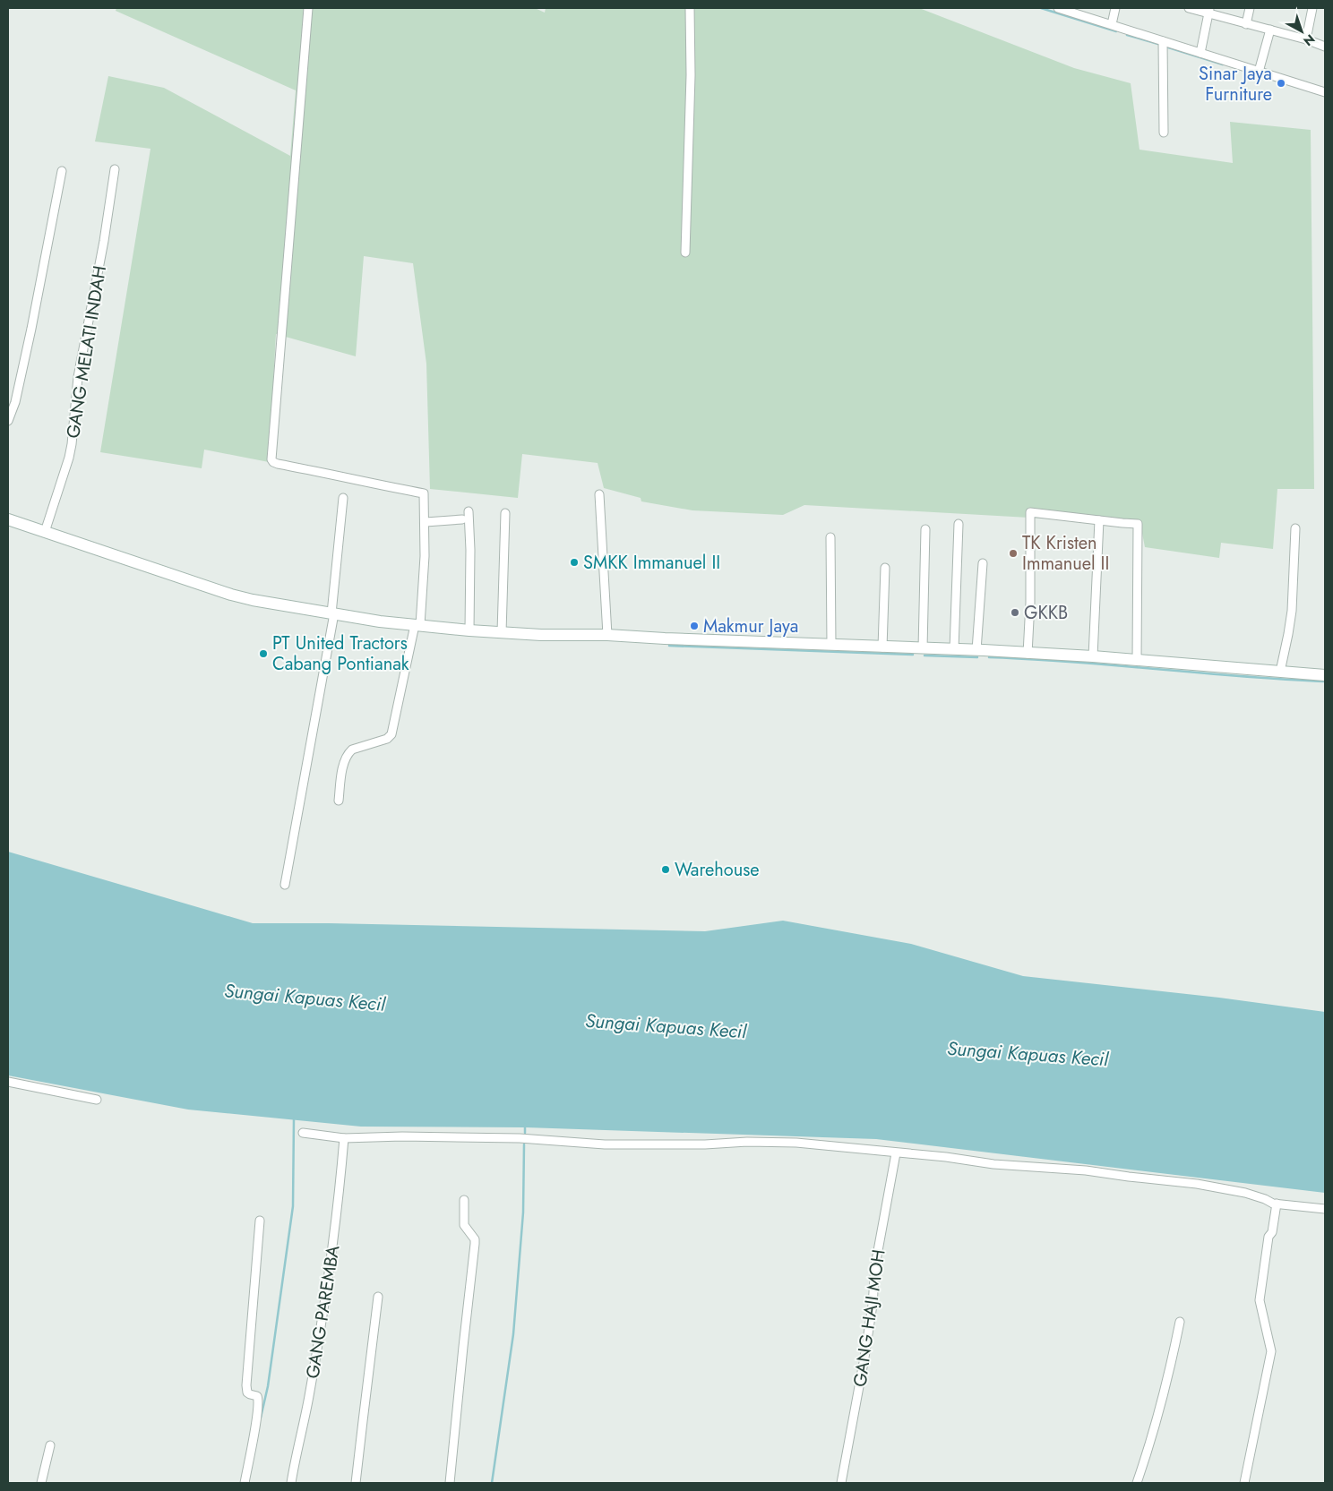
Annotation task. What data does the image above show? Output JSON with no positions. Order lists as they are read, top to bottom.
{
  "streets": {
    "street": ["GANG MELATI INDAH", "GANG PAREMBA", "GANG HAJI MOH"]
  },
  "water": ["Sungai Kapuas Kecil"],
  "places": [
    "Sinar Jaya Furniture",
    "TK Kristen Immanuel II",
    "SMKK Immanuel II",
    "GKKB",
    "Makmur Jaya",
    "PT United Tractors Cabang Pontianak",
    "Warehouse"
  ],
  "north": "bottom right"
}
